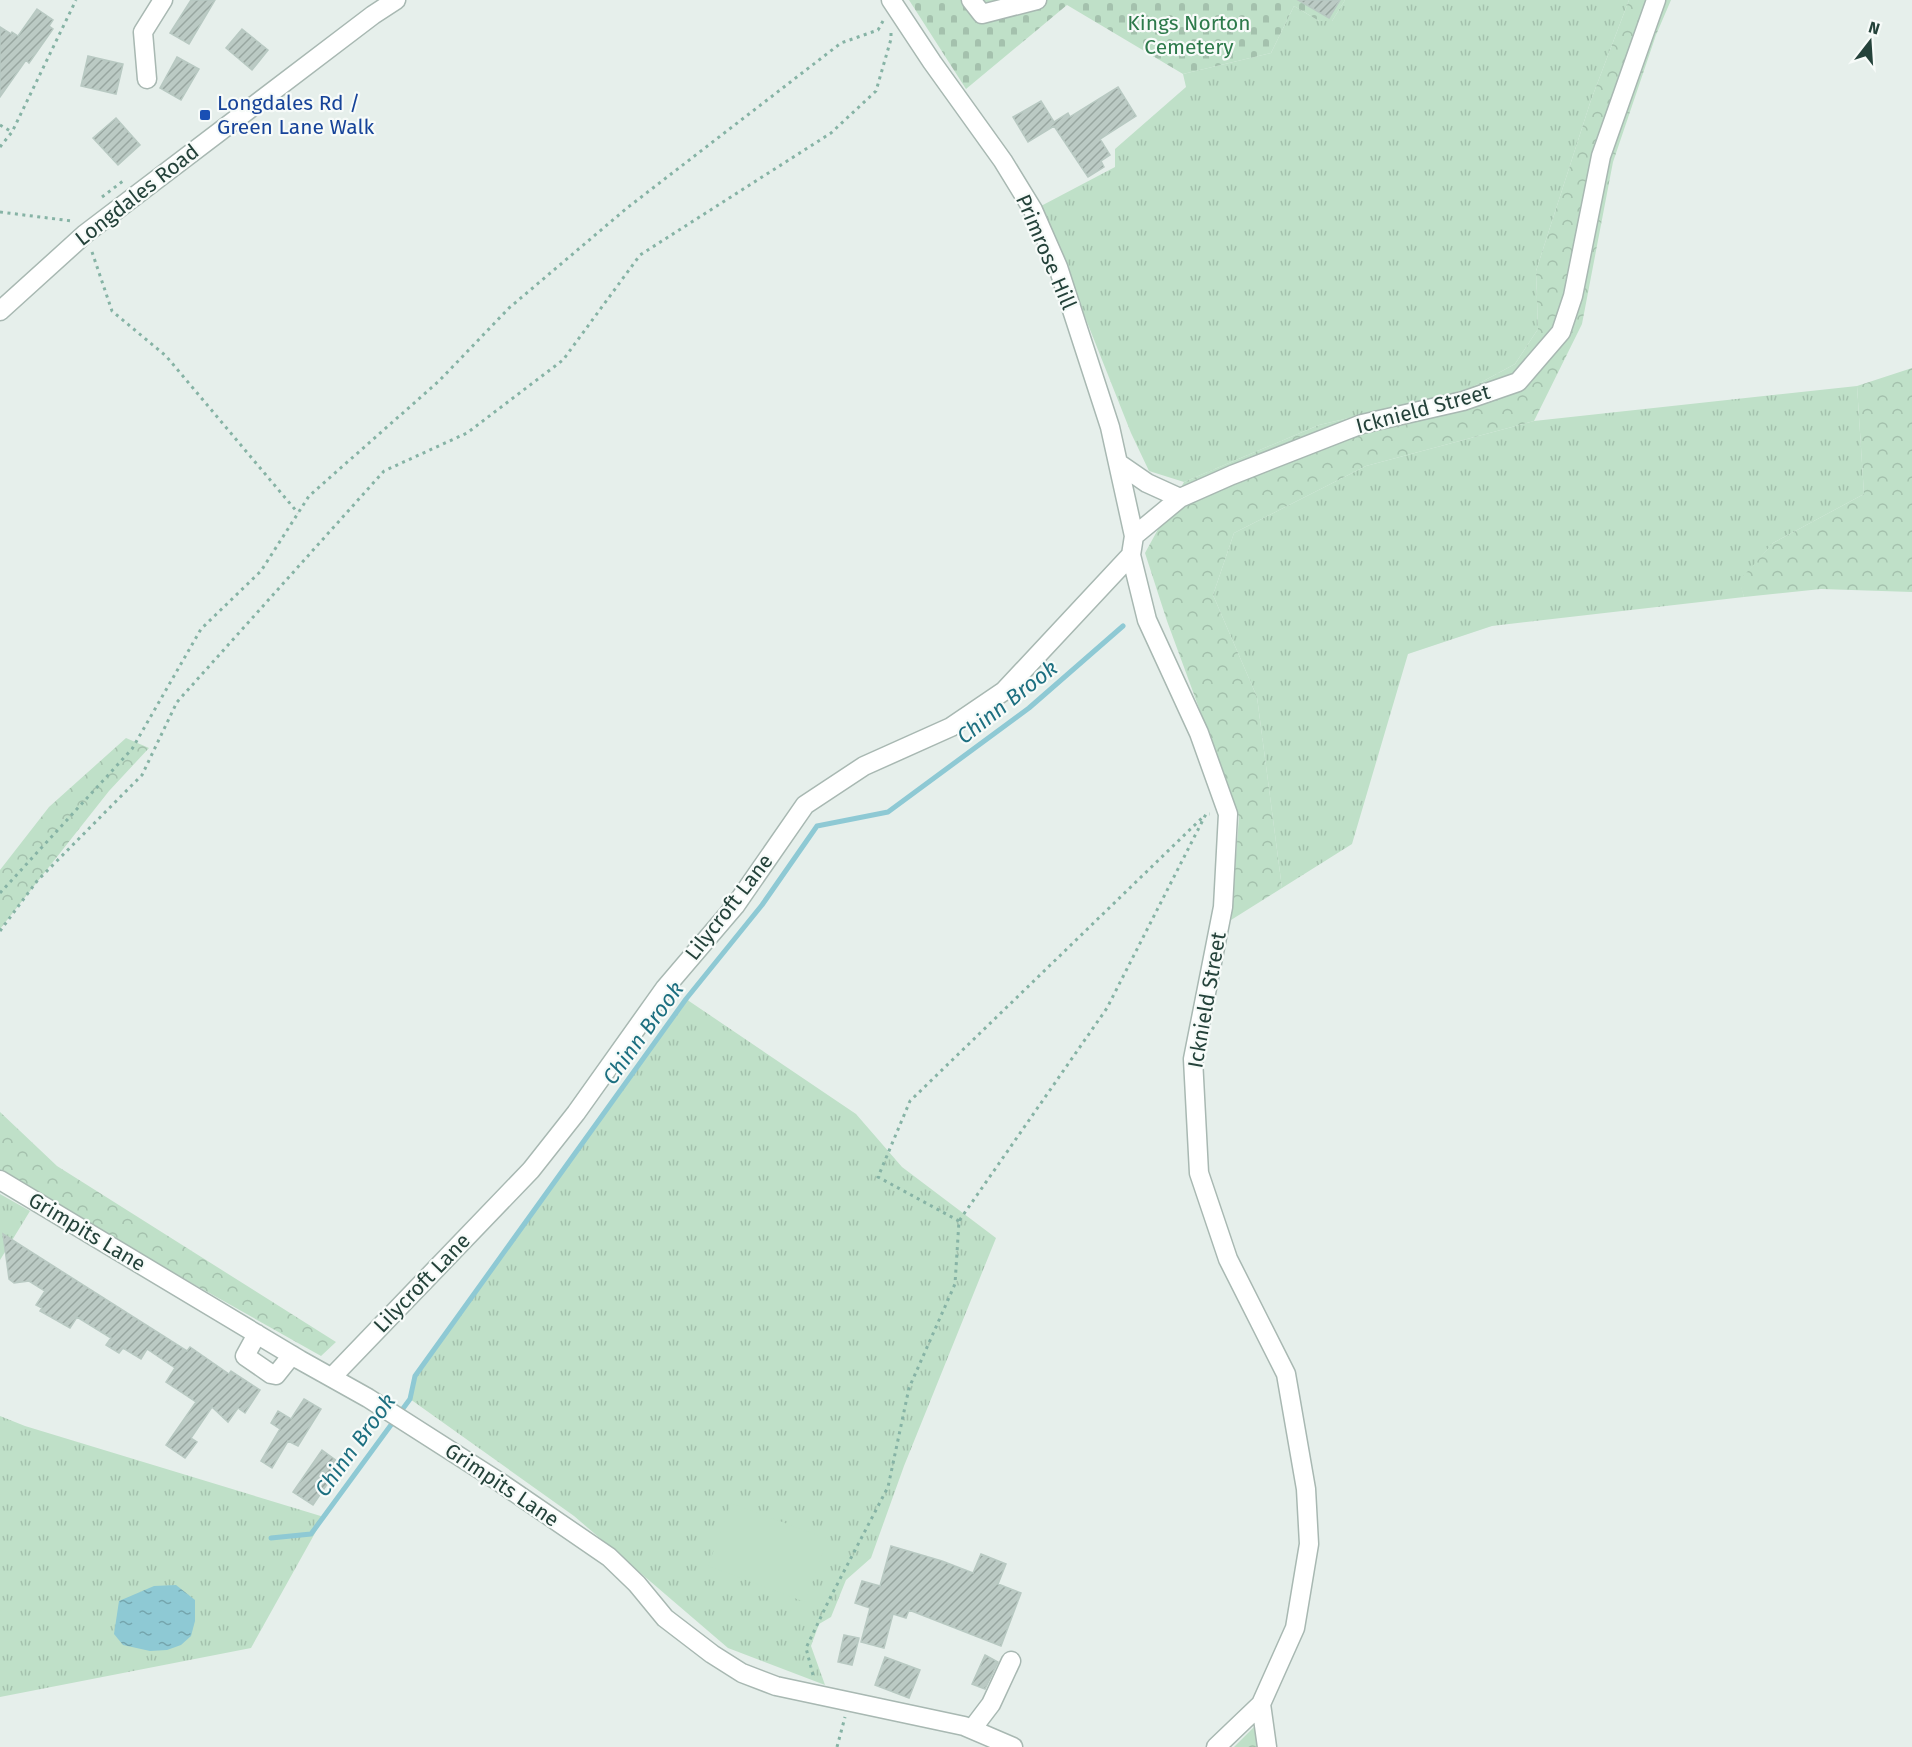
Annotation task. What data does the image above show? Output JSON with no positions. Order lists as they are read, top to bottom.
{
  "streets": {
    "street": [
      "Longdales Road",
      "Primrose Hill",
      "Icknield Street",
      "Lilycroft Lane",
      "Grimpits Lane"
    ]
  },
  "crossings": [
    ["Primrose Hill", "Icknield Street"],
    ["Icknield Street", "Lilycroft Lane"],
    ["Lilycroft Lane", "Grimpits Lane"]
  ],
  "water": ["Chinn Brook"],
  "parks": ["Kings Norton Cemetery"],
  "places": {
    "transit": ["Longdales Rd / Green Lane Walk"]
  },
  "north": "top"
}
